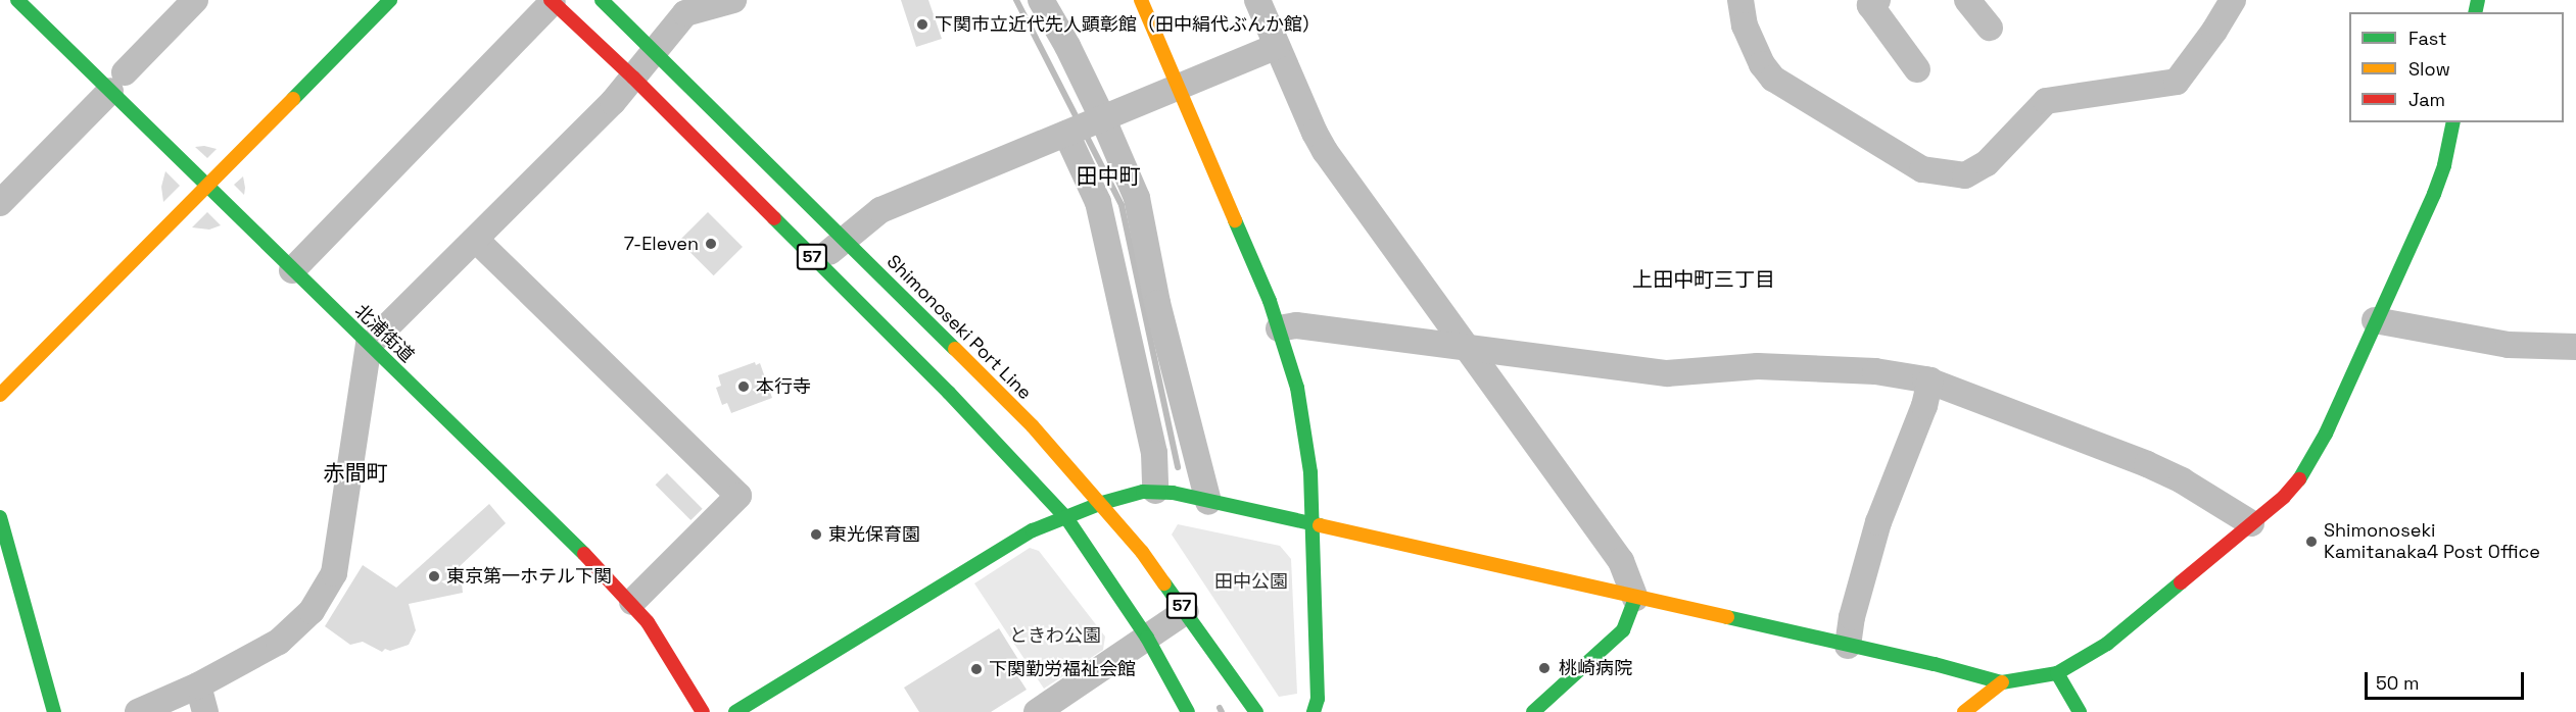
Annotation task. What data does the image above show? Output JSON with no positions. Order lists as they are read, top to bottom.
{
  "streets": {
    "street": ["57", "Shimonoseki Port Line", "北浦街道"]
  },
  "districts": ["田中町", "上田中町三丁目", "赤間町"],
  "parks": ["田中公園", "ときわ公園"],
  "places": [
    "下関市立近代先人顕彰館（田中絹代ぶんか館）",
    "7-Eleven",
    "本行寺",
    "東光保育園",
    "Shimonoseki Kamitanaka4 Post Office",
    "東京第一ホテル下関",
    "桃崎病院",
    "下関勤労福祉会館"
  ],
  "legend": ["Fast", "Slow", "Jam"],
  "scale_bar": "50 m"
}
